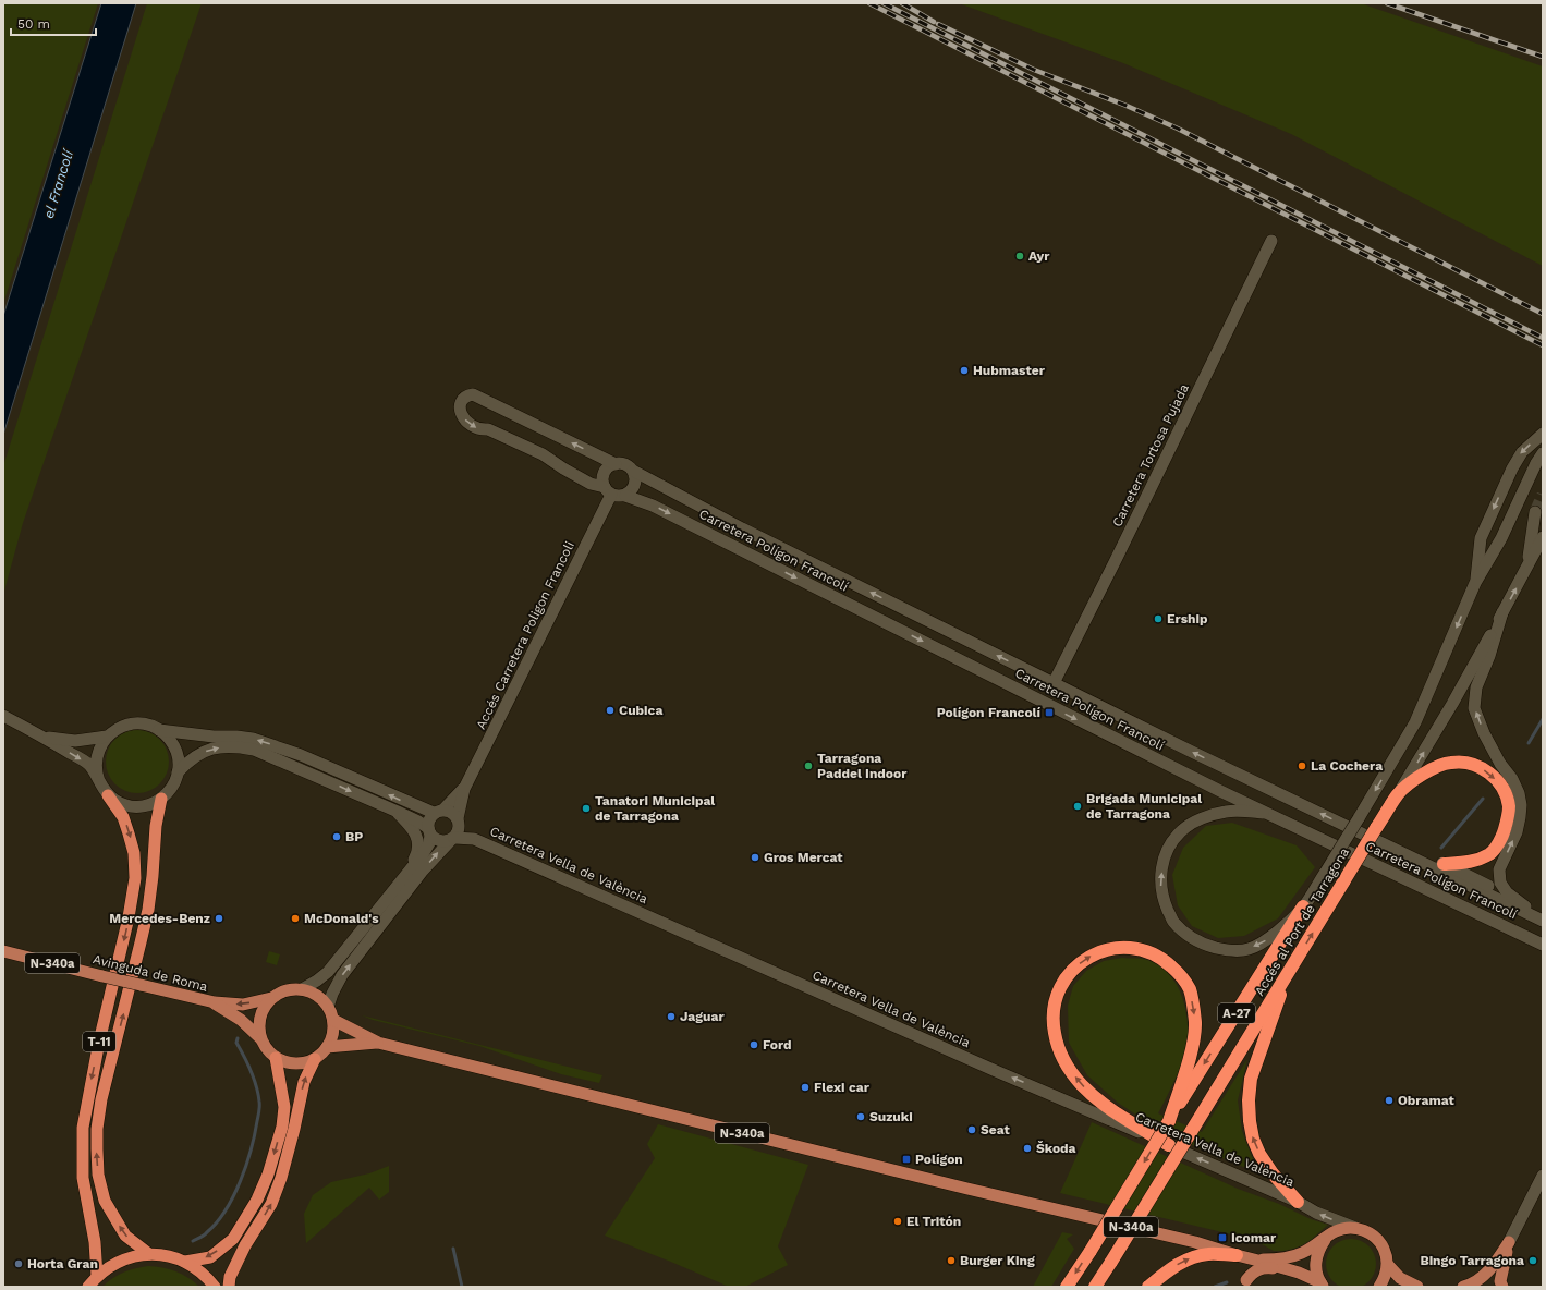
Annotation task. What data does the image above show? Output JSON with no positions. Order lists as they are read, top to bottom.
{
  "streets": {
    "highway": ["Accés al Port de Tarragona", "A-27", "T-11"],
    "main road": ["N-340a", "Avinguda de Roma"],
    "street": [
      "Carretera Tortosa Pujada",
      "Carretera Polígon Francolí",
      "Accés Carretera Poligon Francoli",
      "Carretera Vella de València"
    ]
  },
  "crossings": [
    ["Carretera Tortosa Pujada", "Carretera Polígon Francolí"],
    ["Carretera Polígon Francolí", "Accés Carretera Poligon Francoli"],
    ["Accés Carretera Poligon Francoli", "Carretera Vella de València"],
    ["Carretera Vella de València", "N-340a"],
    ["N-340a", "Avinguda de Roma"]
  ],
  "one_way": ["Carretera Vella de València"],
  "water": ["el Francolí"],
  "places": {
    "other": [
      "Ayr",
      "Hubmaster",
      "Ership",
      "Cubica",
      "Tarragona Paddel Indoor",
      "La Cochera",
      "Brigada Municipal de Tarragona",
      "Tanatori Municipal de Tarragona",
      "BP",
      "Gros Mercat",
      "Mercedes-Benz",
      "McDonald's",
      "Jaguar",
      "Ford",
      "Flexi car",
      "Obramat",
      "Suzuki",
      "Seat",
      "Škoda",
      "El Tritón",
      "Burger King",
      "Bingo Tarragona",
      "Horta Gran"
    ],
    "transit": ["Polígon Francolí", "Polígon", "Icomar"]
  },
  "scale_bar": "50 m"
}
